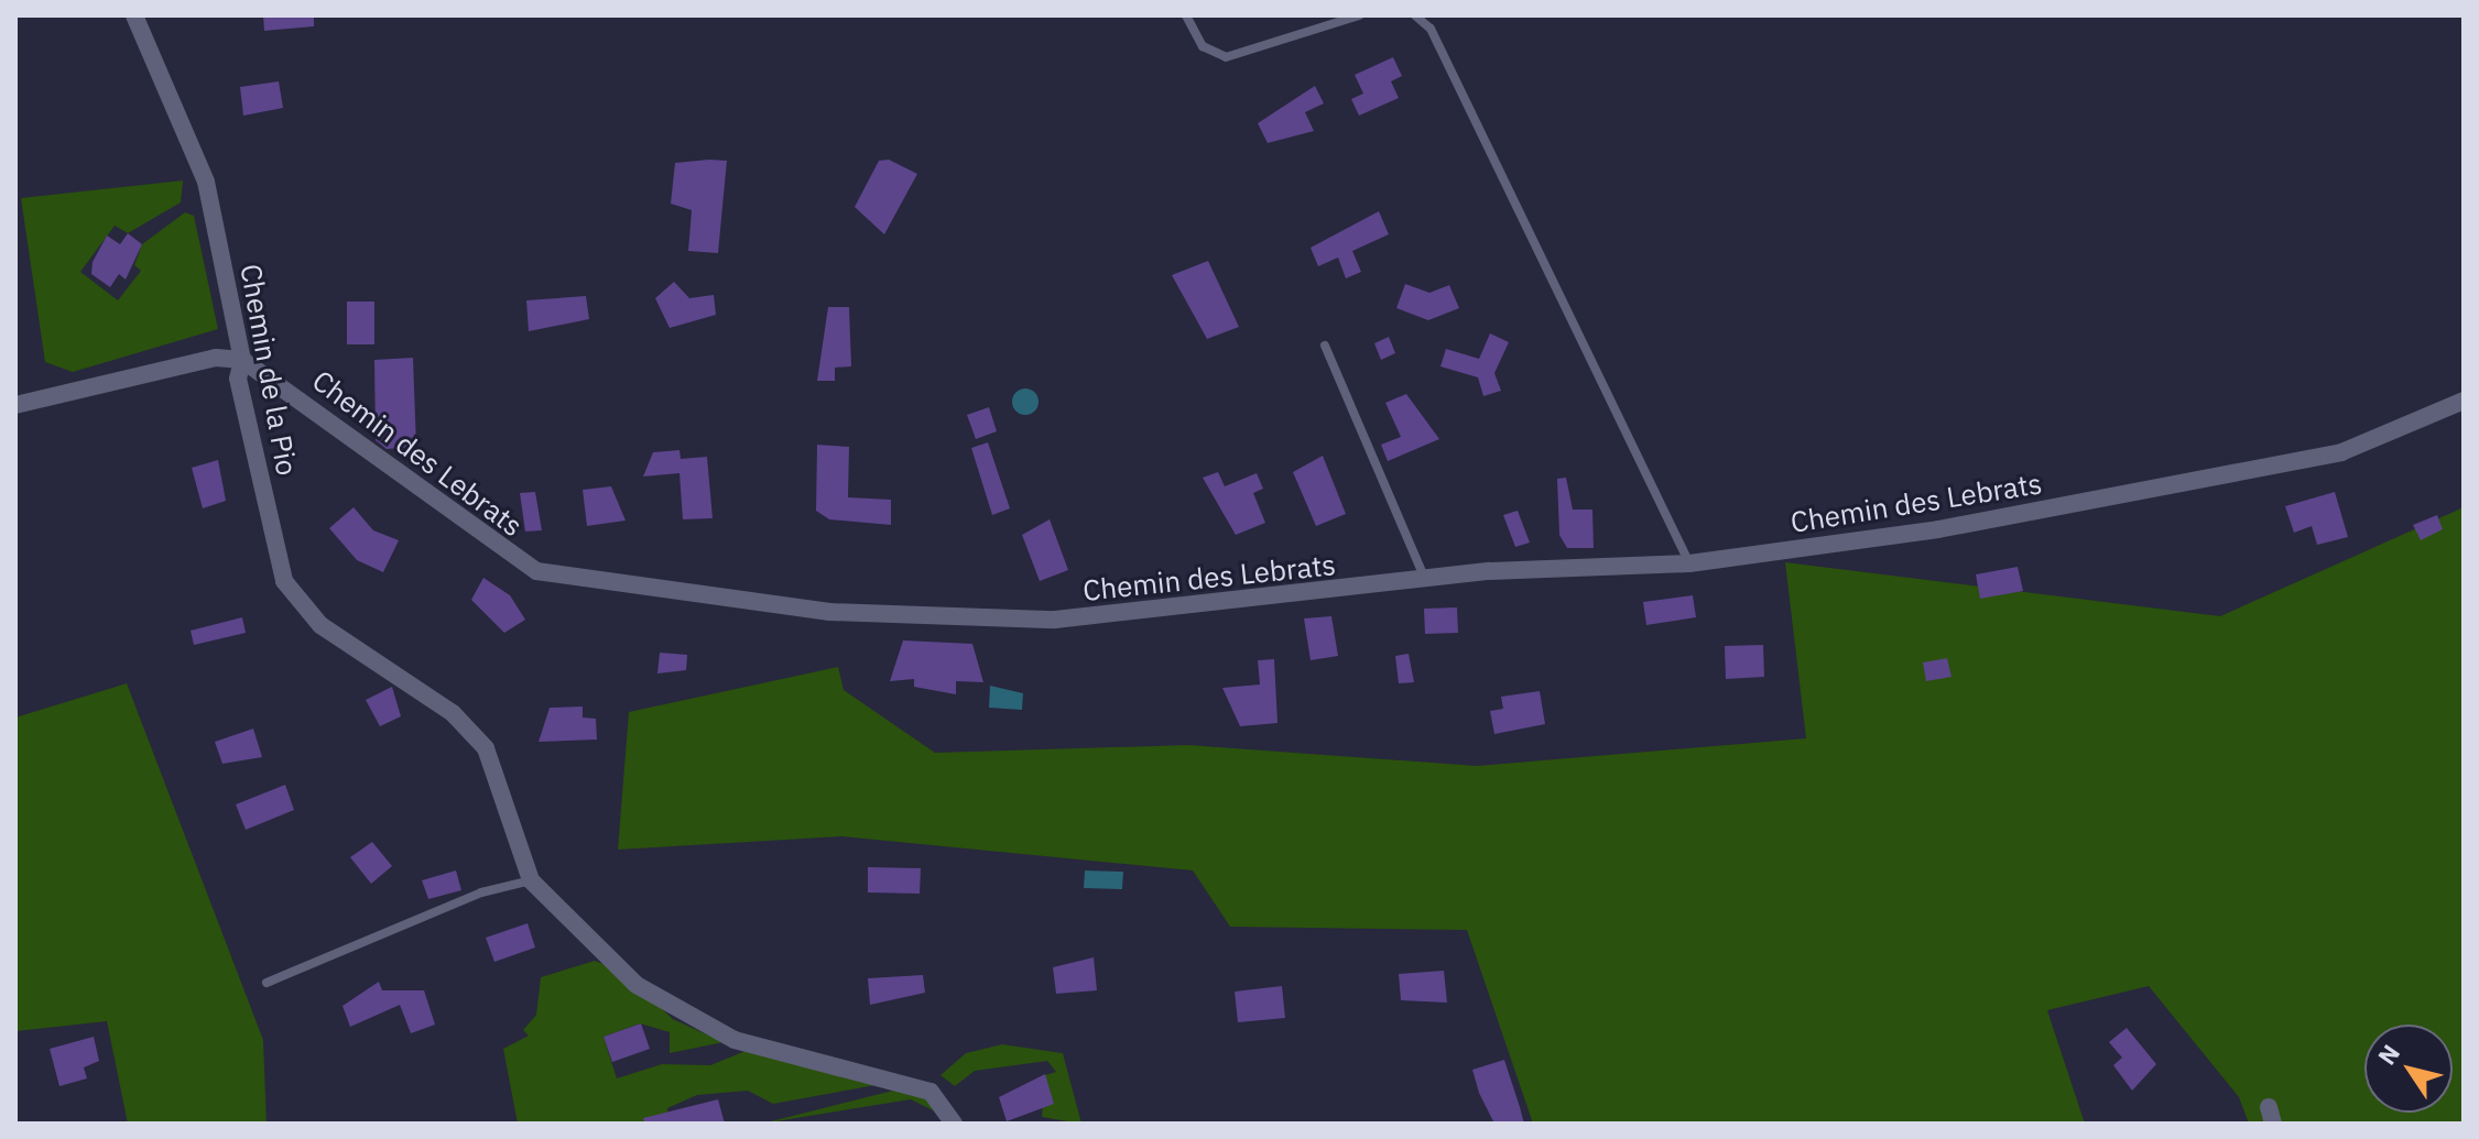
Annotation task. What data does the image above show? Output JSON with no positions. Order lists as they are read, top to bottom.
{
  "streets": {
    "street": ["Chemin de la Pio", "Chemin des Lebrats"]
  },
  "crossings": [
    ["Chemin de la Pio", "Chemin des Lebrats"]
  ],
  "north": "top left"
}
